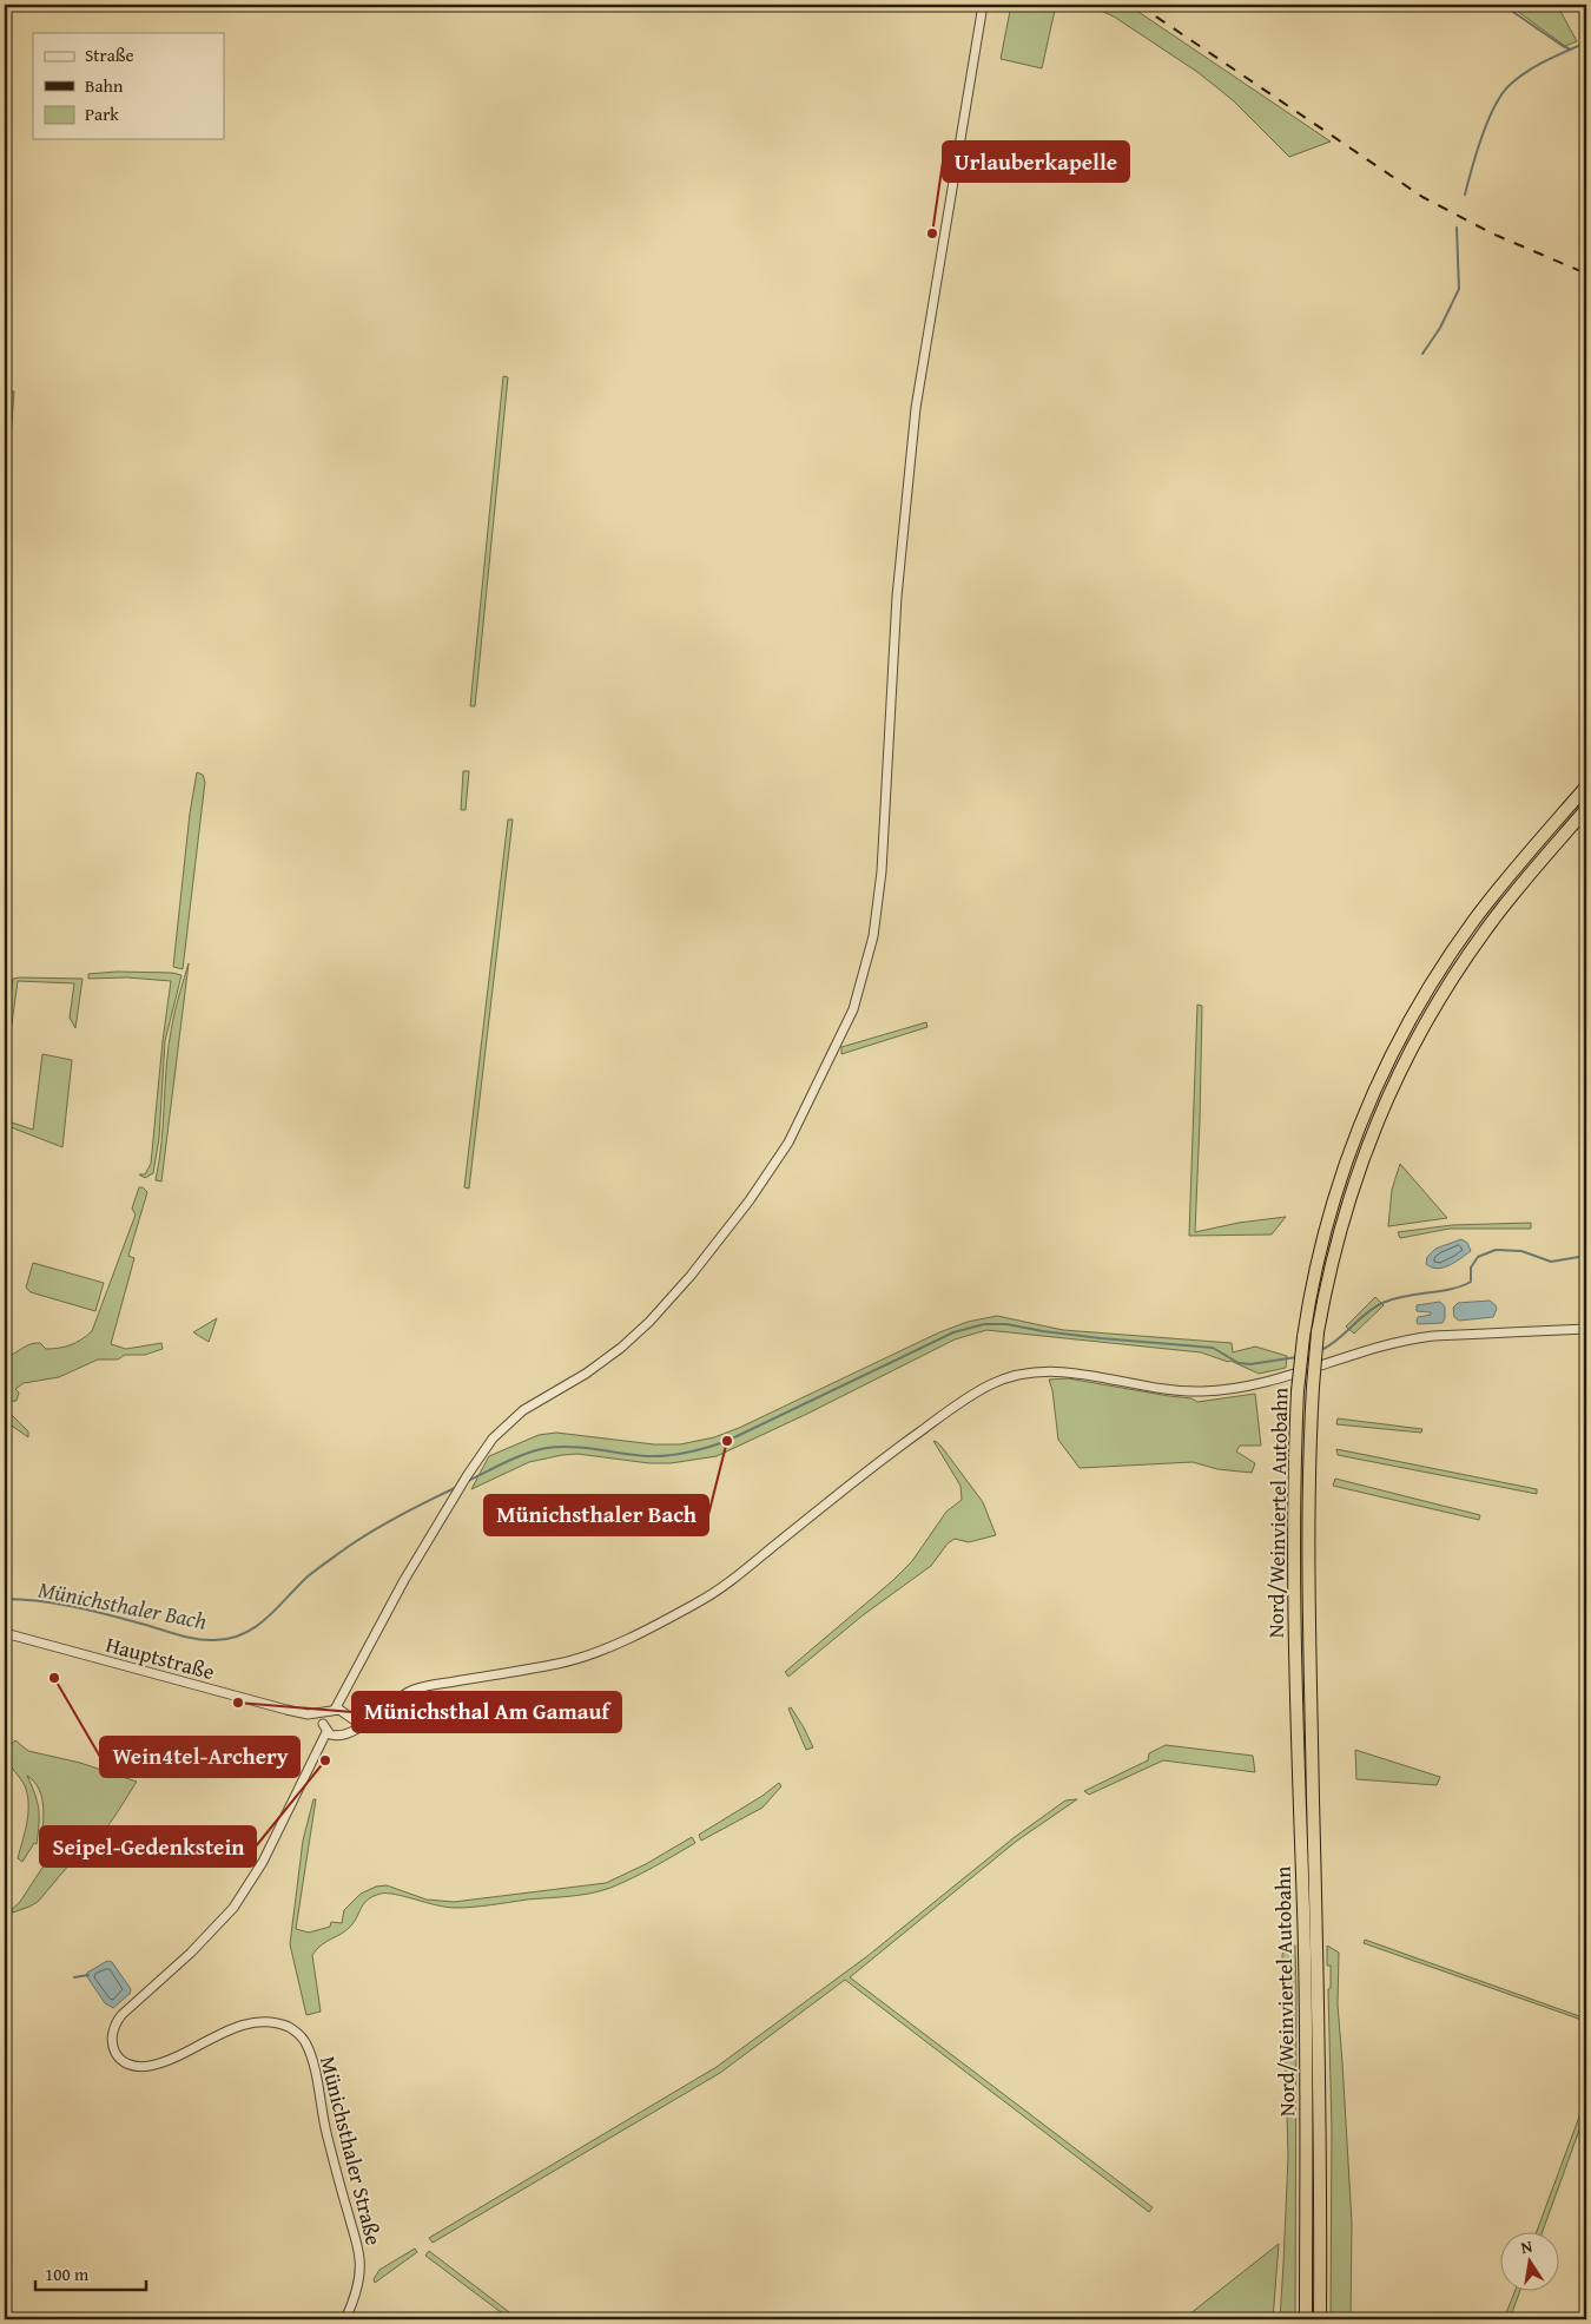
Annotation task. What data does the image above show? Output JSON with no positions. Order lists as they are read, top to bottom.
{
  "streets": {
    "highway": ["Nord/Weinviertel Autobahn"],
    "street": ["Hauptstraße", "Münichsthaler Straße"]
  },
  "crossings": [
    ["Hauptstraße", "Münichsthaler Straße"]
  ],
  "water": ["Münichsthaler Bach"],
  "places": [
    "Urlauberkapelle",
    "Münichsthaler Bach",
    "Wein4tel-Archery",
    "Münichsthal Am Gamauf",
    "Seipel-Gedenkstein"
  ],
  "legend": ["Straße", "Bahn", "Park"],
  "scale_bar": "100 m",
  "north": "top"
}
